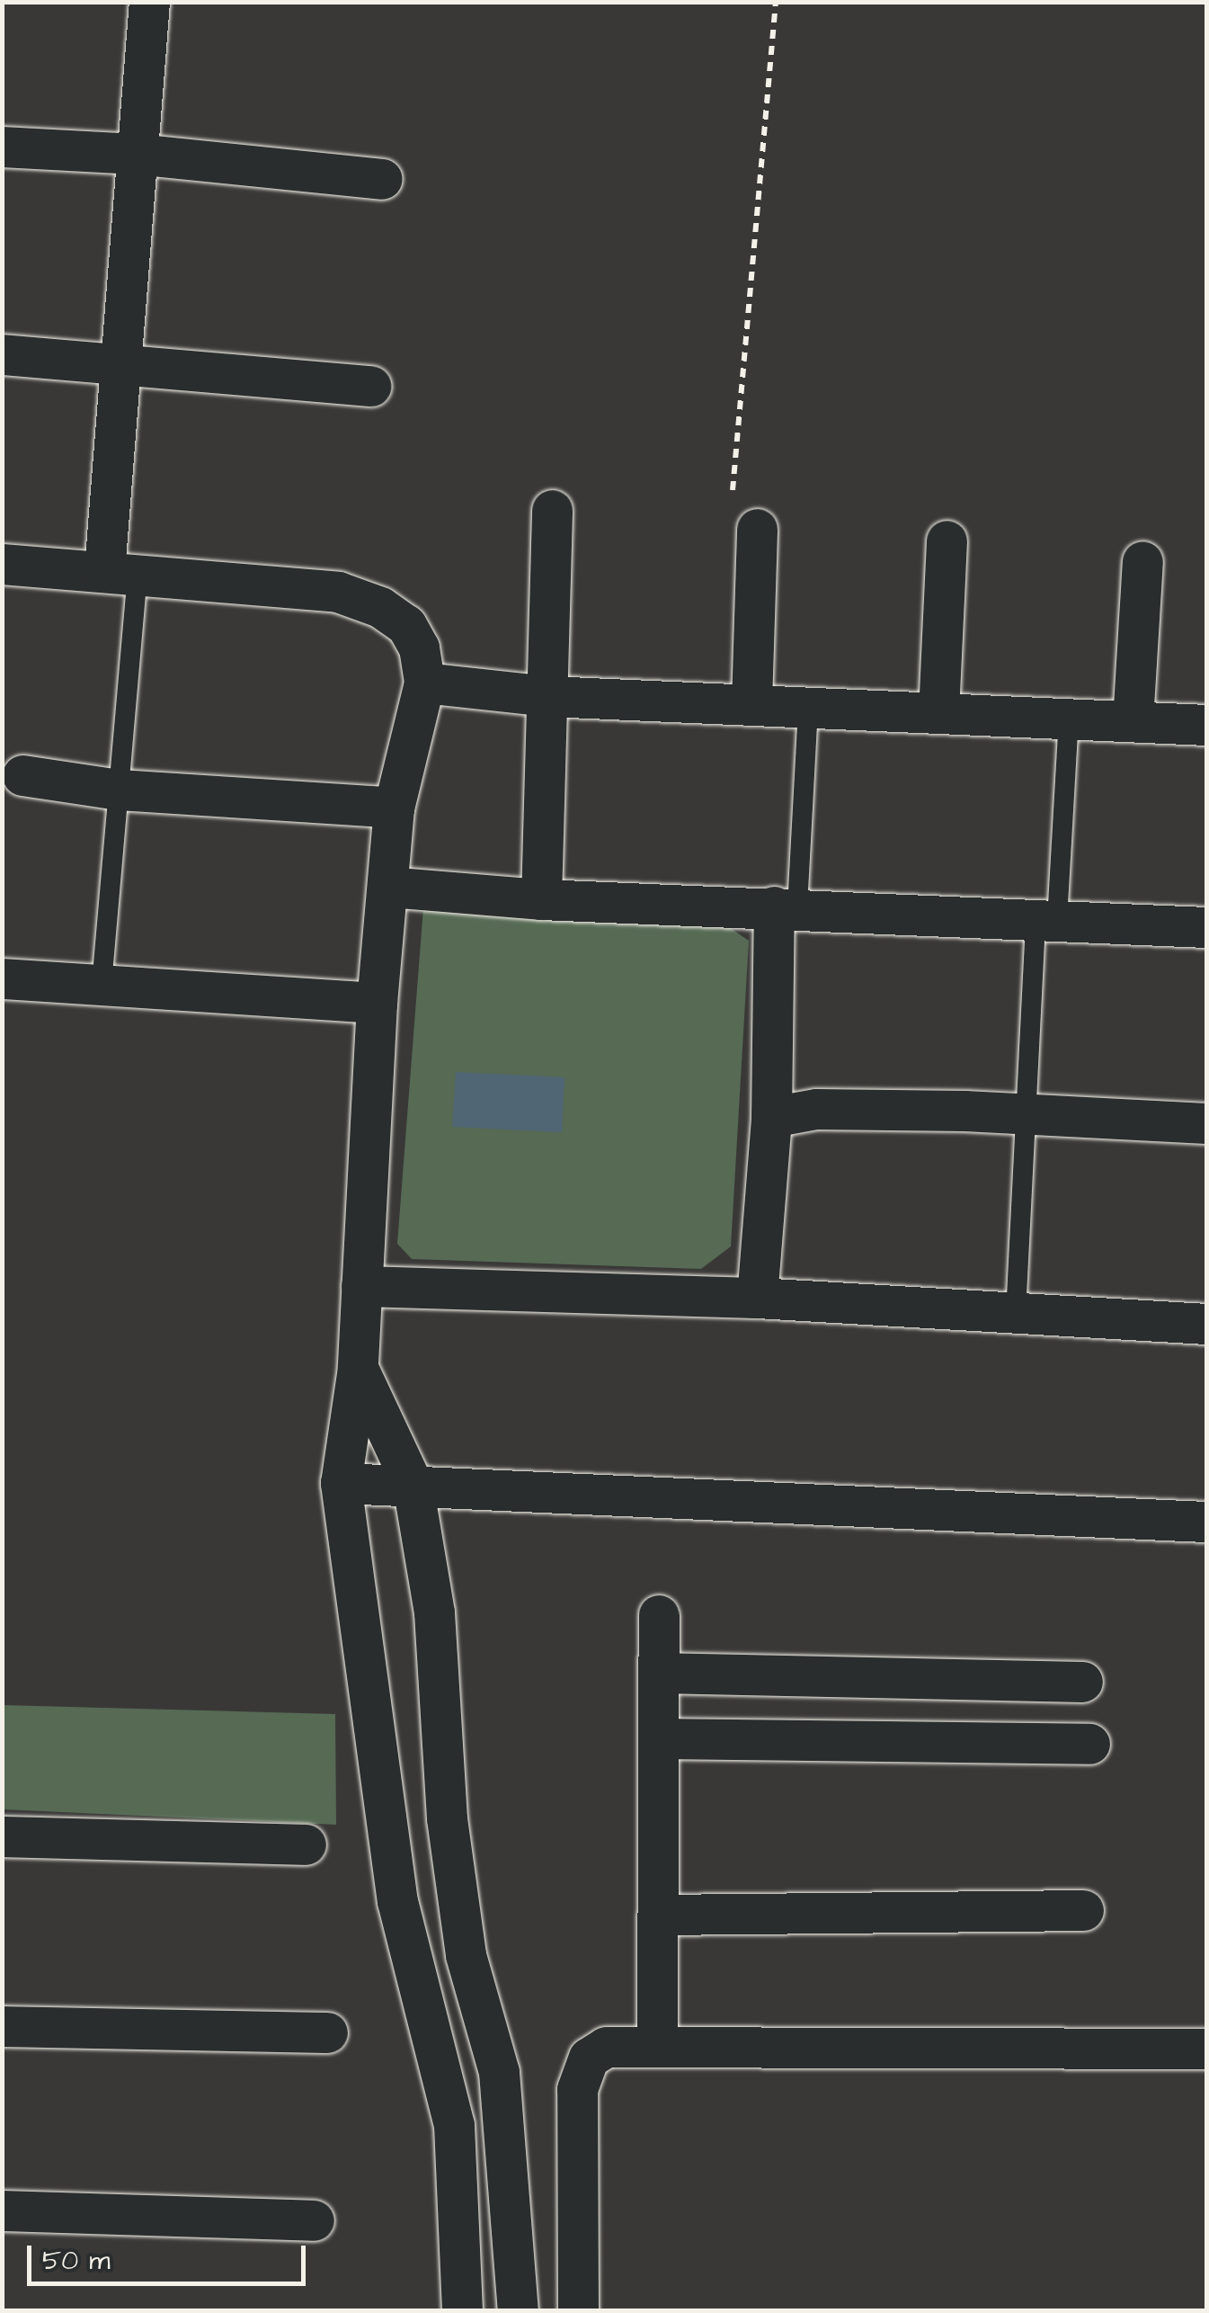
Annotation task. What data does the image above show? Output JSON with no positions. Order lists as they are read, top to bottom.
{
  "scale_bar": "50 m"
}
